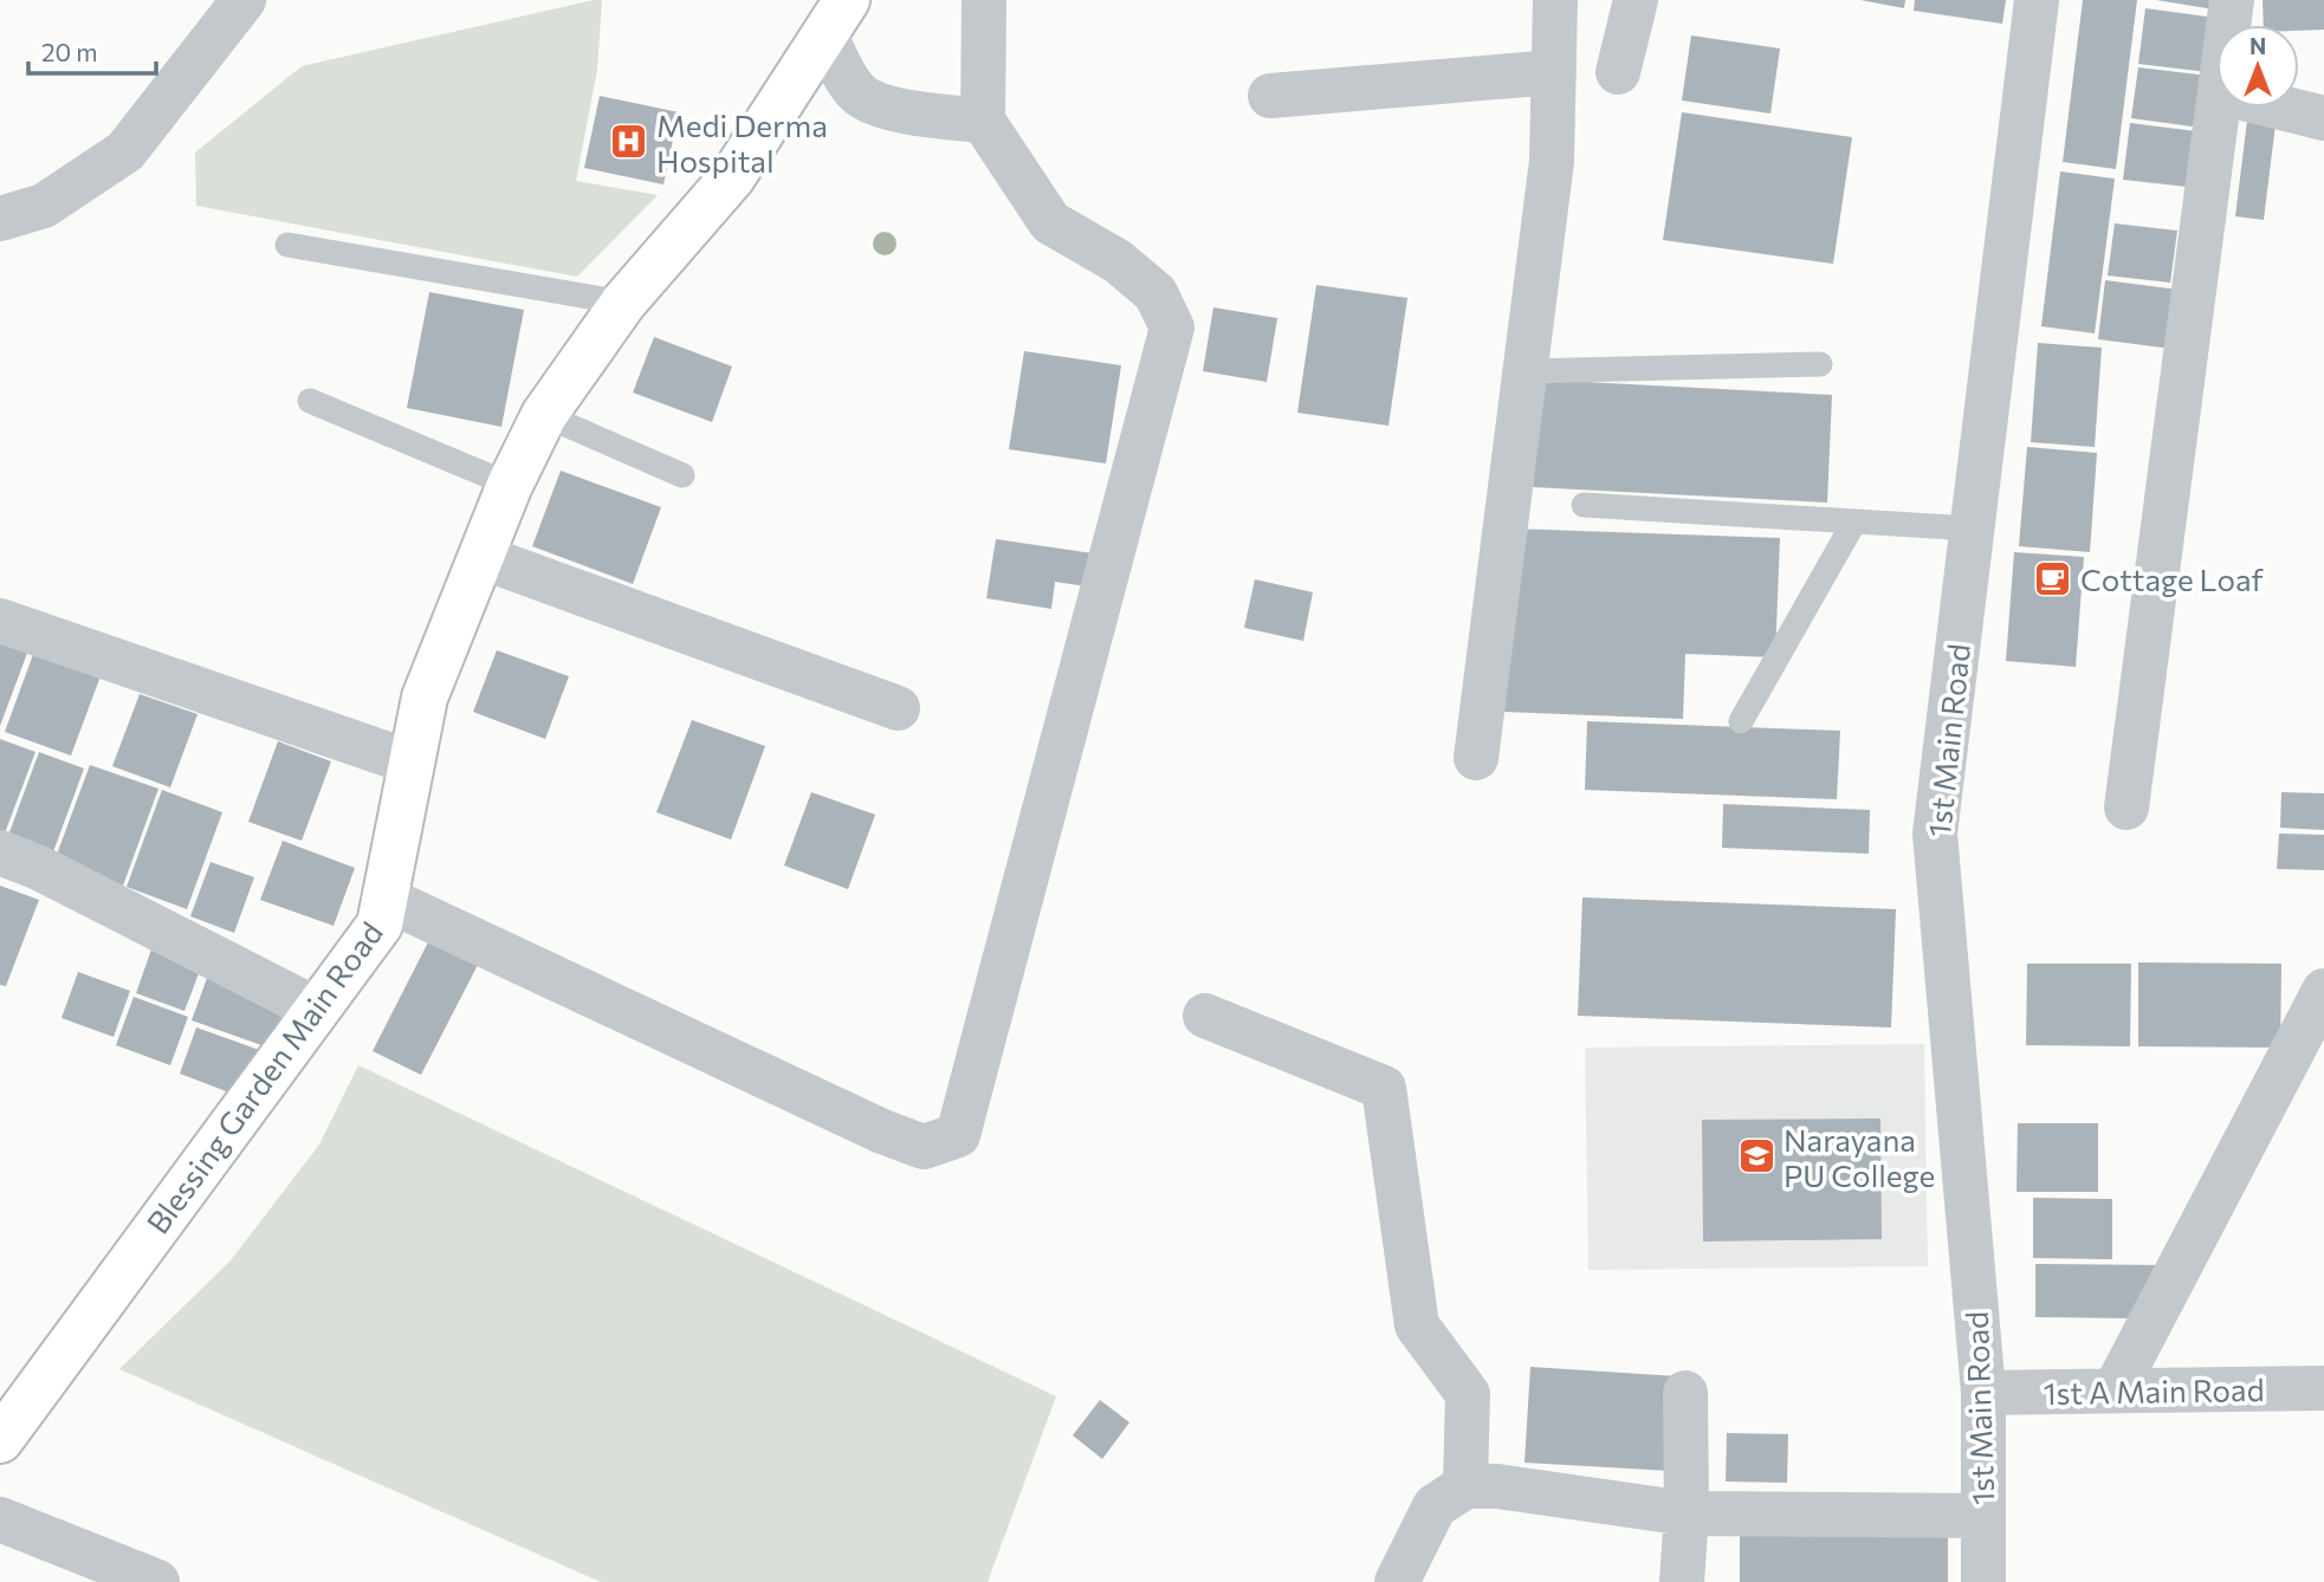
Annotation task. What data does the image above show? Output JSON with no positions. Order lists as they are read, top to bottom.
{
  "streets": {
    "main road": ["Blessing Garden Main Road"],
    "street": ["1st Main Road", "1st A Main Road"]
  },
  "crossings": [
    ["1st Main Road", "1st A Main Road"]
  ],
  "places": {
    "hospital": ["Medi Derma Hospital"],
    "cafe": ["Cottage Loaf"],
    "school or university": ["Narayana PU College"]
  },
  "scale_bar": "20 m",
  "north": "top"
}
